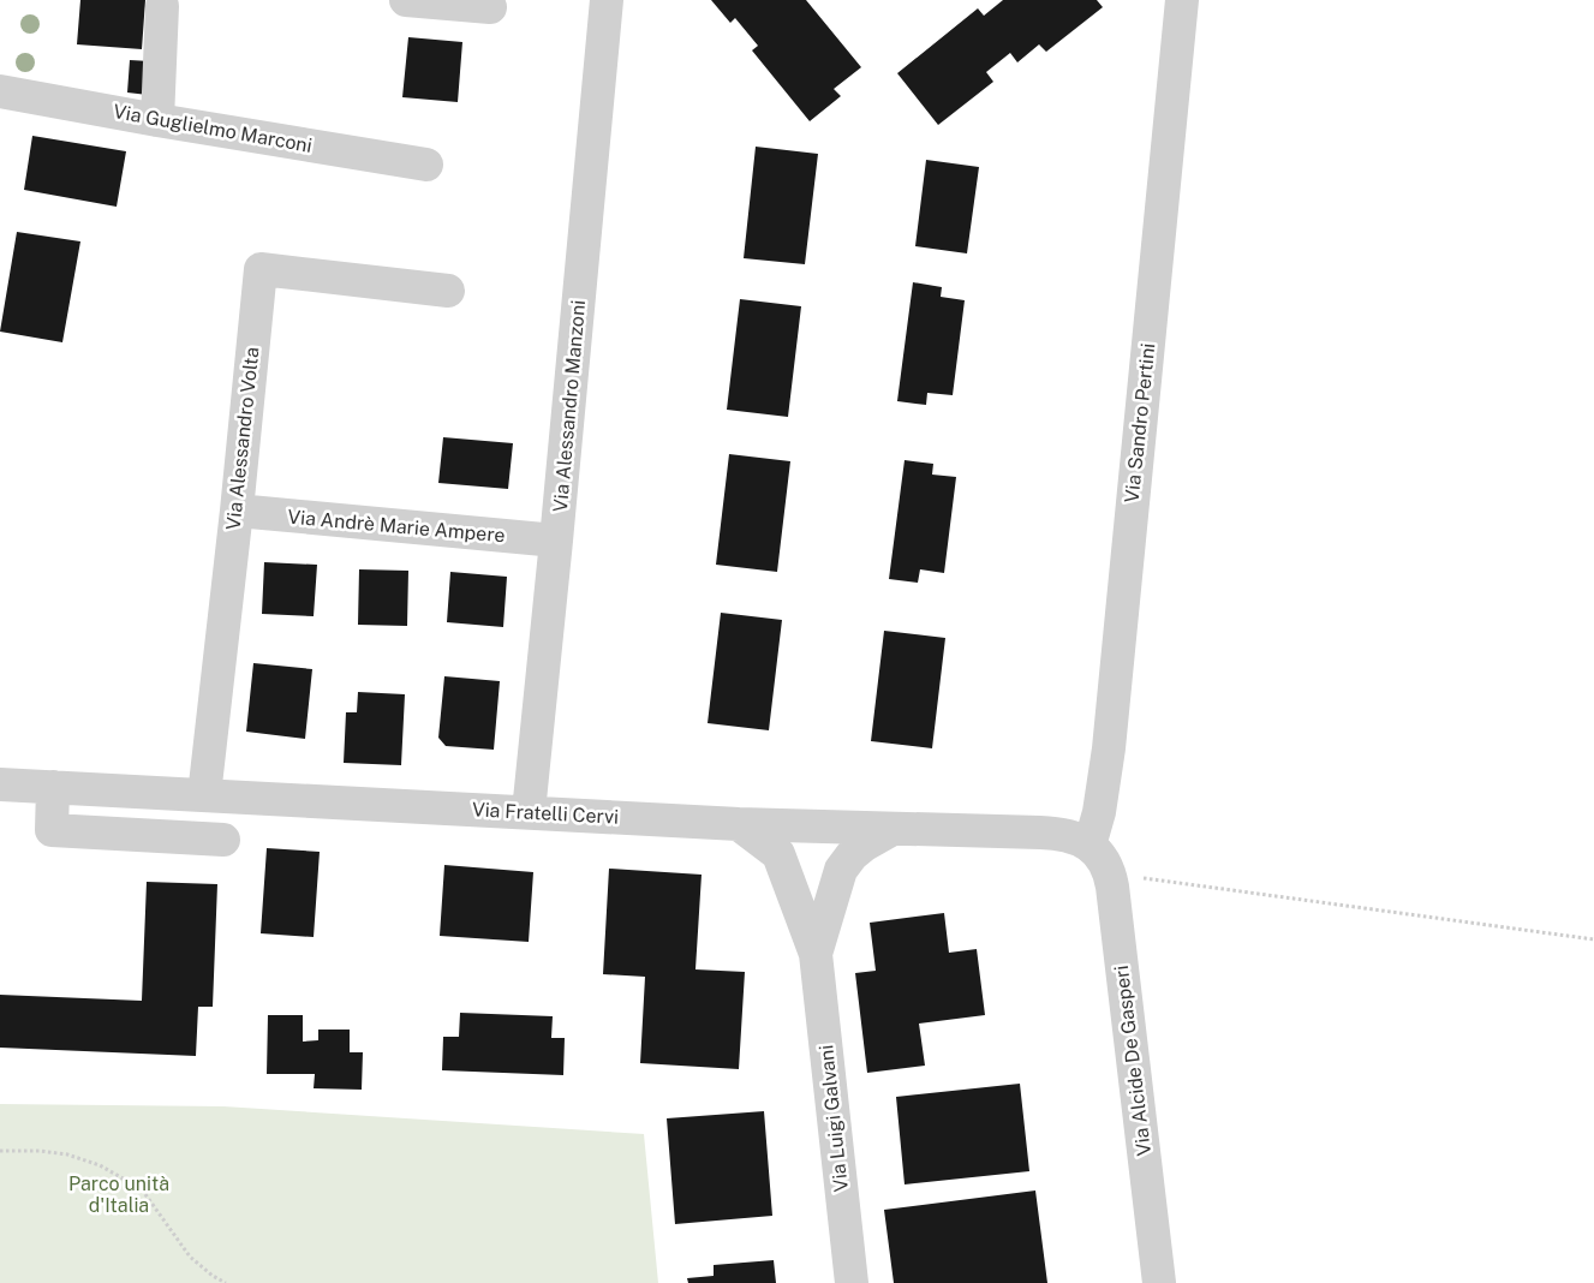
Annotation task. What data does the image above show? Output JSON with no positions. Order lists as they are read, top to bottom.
{
  "streets": {
    "street": [
      "Via Guglielmo Marconi",
      "Via Alessandro Manzoni",
      "Via Sandro Pertini",
      "Via Alessandro Volta",
      "Via Andrè Marie Ampere",
      "Via Fratelli Cervi",
      "Via Alcide De Gasperi",
      "Via Luigi Galvani"
    ]
  },
  "crossings": [
    ["Via Alessandro Manzoni", "Via Andrè Marie Ampere"],
    ["Via Alessandro Manzoni", "Via Fratelli Cervi"],
    ["Via Sandro Pertini", "Via Fratelli Cervi"],
    ["Via Sandro Pertini", "Via Alcide De Gasperi"],
    ["Via Alessandro Volta", "Via Andrè Marie Ampere"],
    ["Via Alessandro Volta", "Via Fratelli Cervi"],
    ["Via Fratelli Cervi", "Via Alcide De Gasperi"],
    ["Via Fratelli Cervi", "Via Luigi Galvani"]
  ],
  "parks": ["Parco unità d'Italia"]
}
